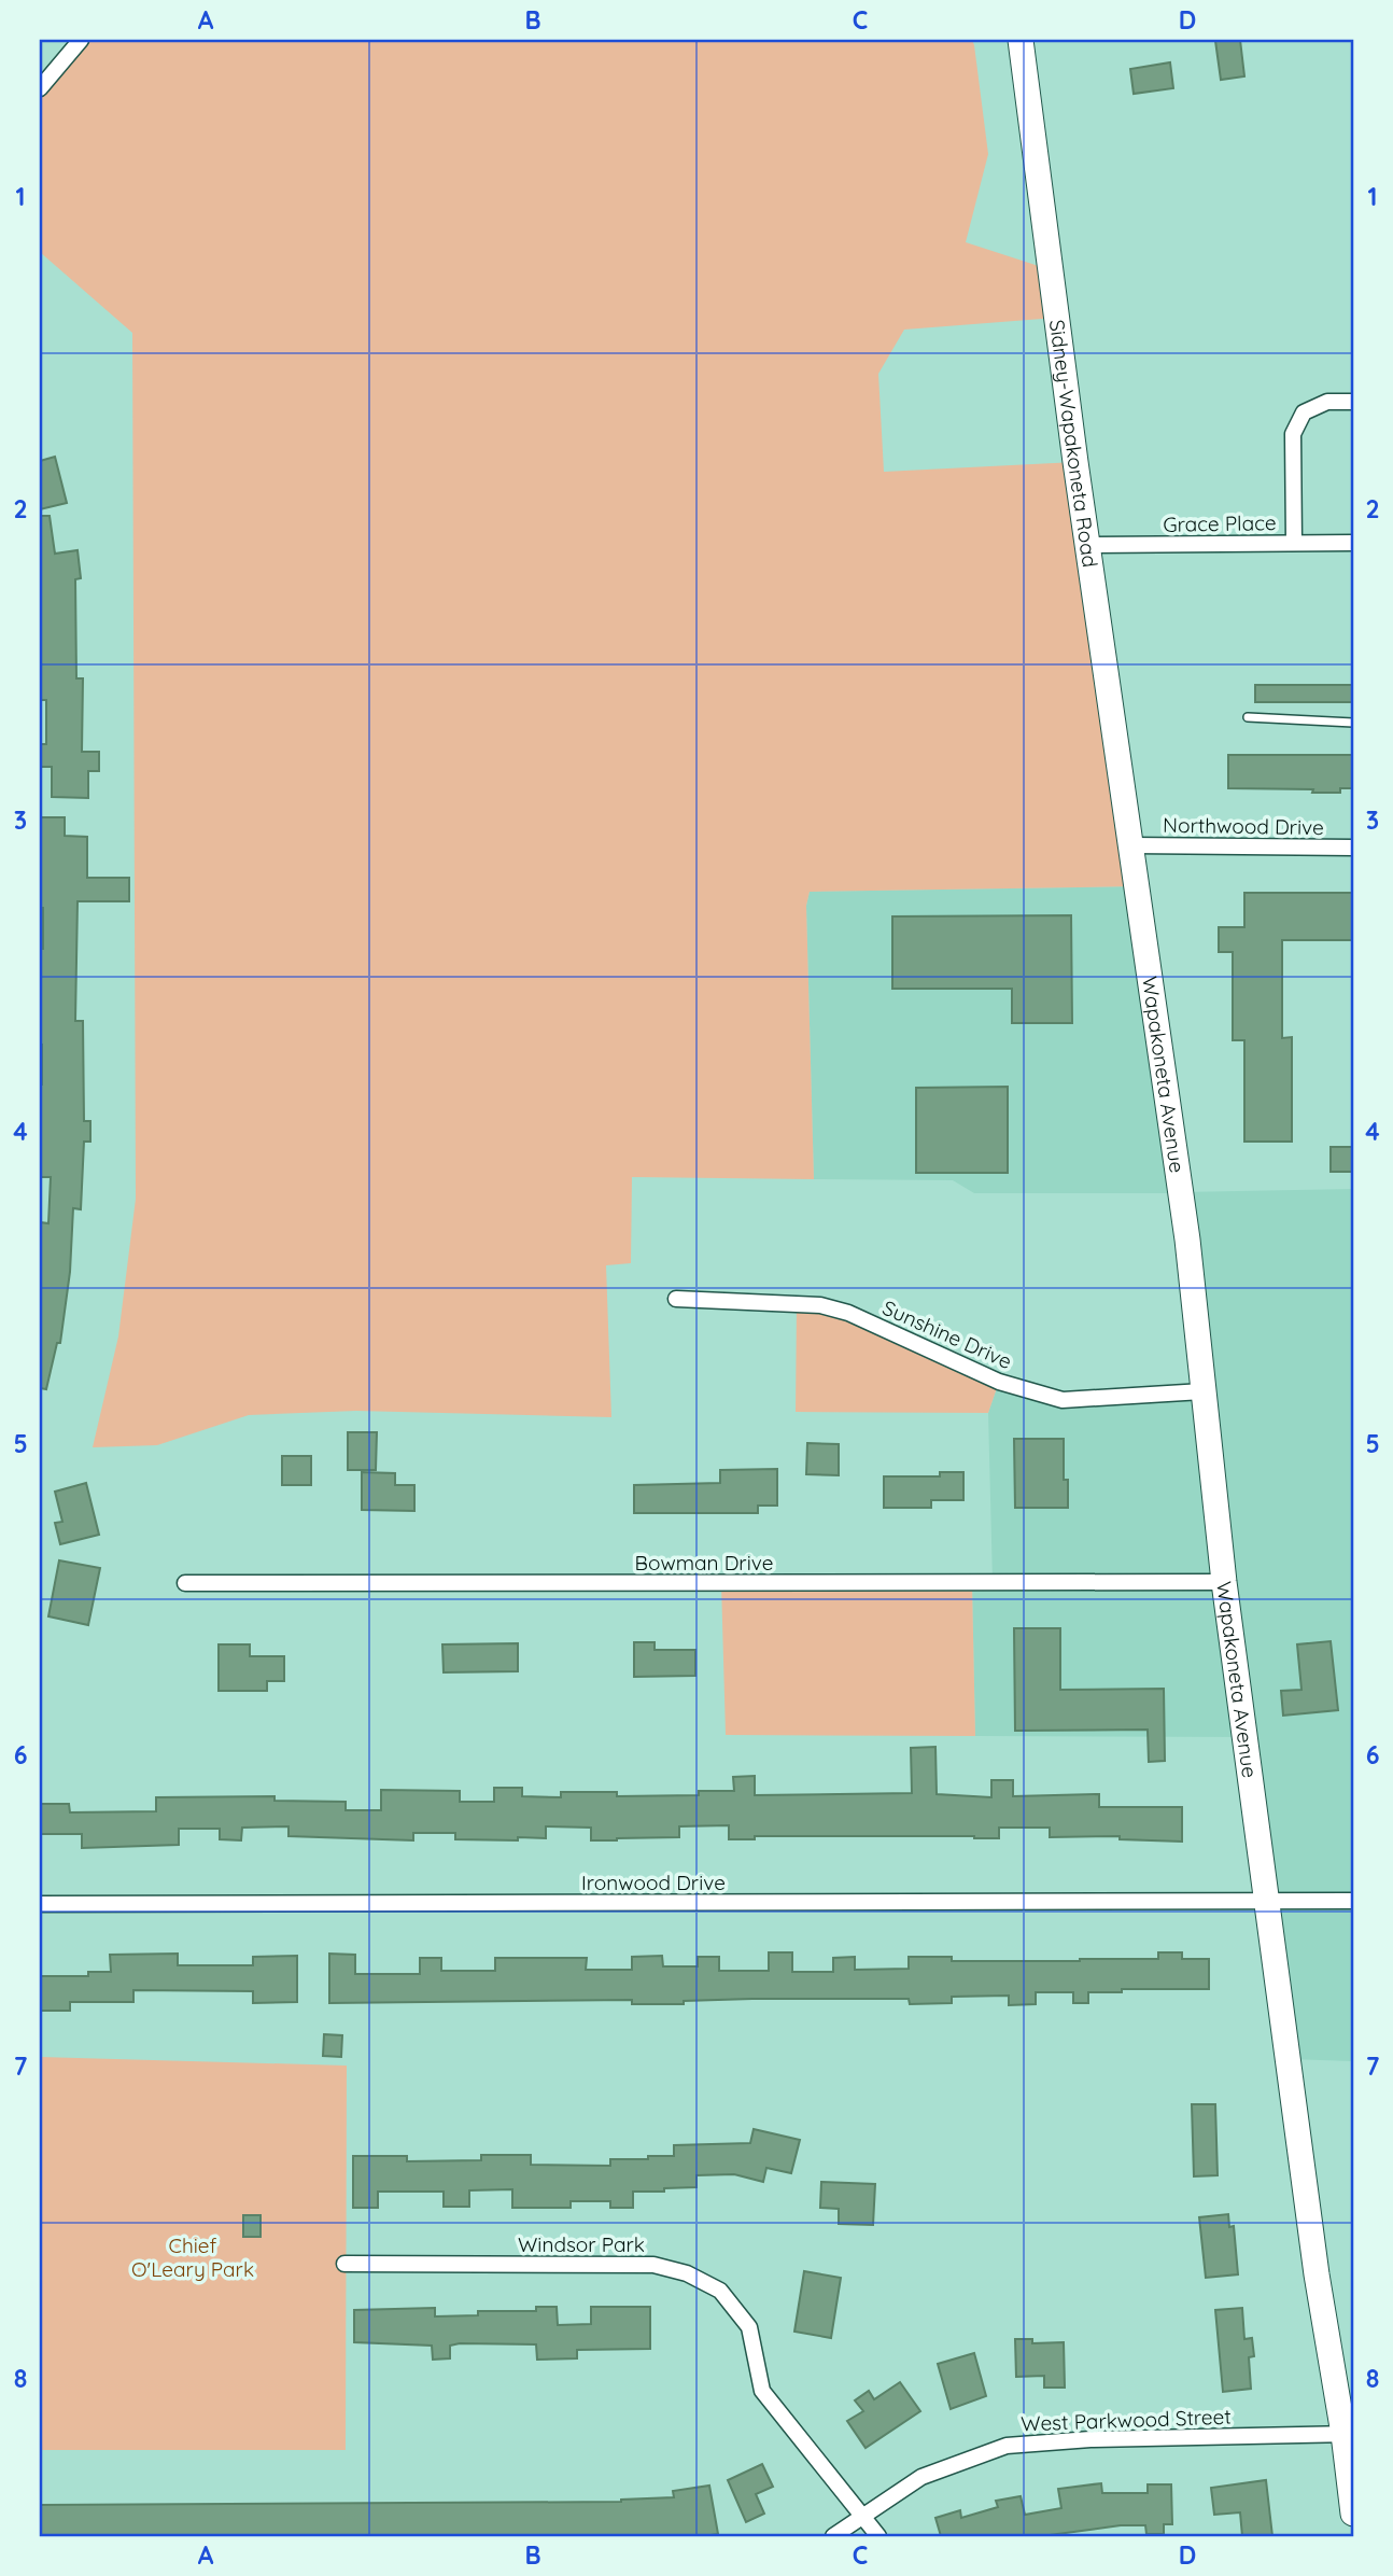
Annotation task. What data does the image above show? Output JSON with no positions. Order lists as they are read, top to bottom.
{
  "streets": {
    "main road": ["Sidney-Wapakoneta Road", "Wapakoneta Avenue"],
    "street": [
      "Grace Place",
      "Northwood Drive",
      "Sunshine Drive",
      "Bowman Drive",
      "Ironwood Drive",
      "Windsor Park",
      "West Parkwood Street"
    ]
  },
  "crossings": [
    ["Sidney-Wapakoneta Road", "Grace Place"],
    ["Sidney-Wapakoneta Road", "Northwood Drive"],
    ["Sidney-Wapakoneta Road", "Wapakoneta Avenue"],
    ["Northwood Drive", "Wapakoneta Avenue"],
    ["Wapakoneta Avenue", "Sunshine Drive"],
    ["Wapakoneta Avenue", "Bowman Drive"],
    ["Wapakoneta Avenue", "Ironwood Drive"],
    ["Wapakoneta Avenue", "West Parkwood Street"],
    ["Windsor Park", "West Parkwood Street"]
  ],
  "parks": ["Chief O'Leary Park"],
  "grid": {
    "columns": [
      "A",
      "B",
      "C",
      "D"
    ],
    "rows": [
      "1",
      "2",
      "3",
      "4",
      "5",
      "6",
      "7",
      "8"
    ]
  }
}
